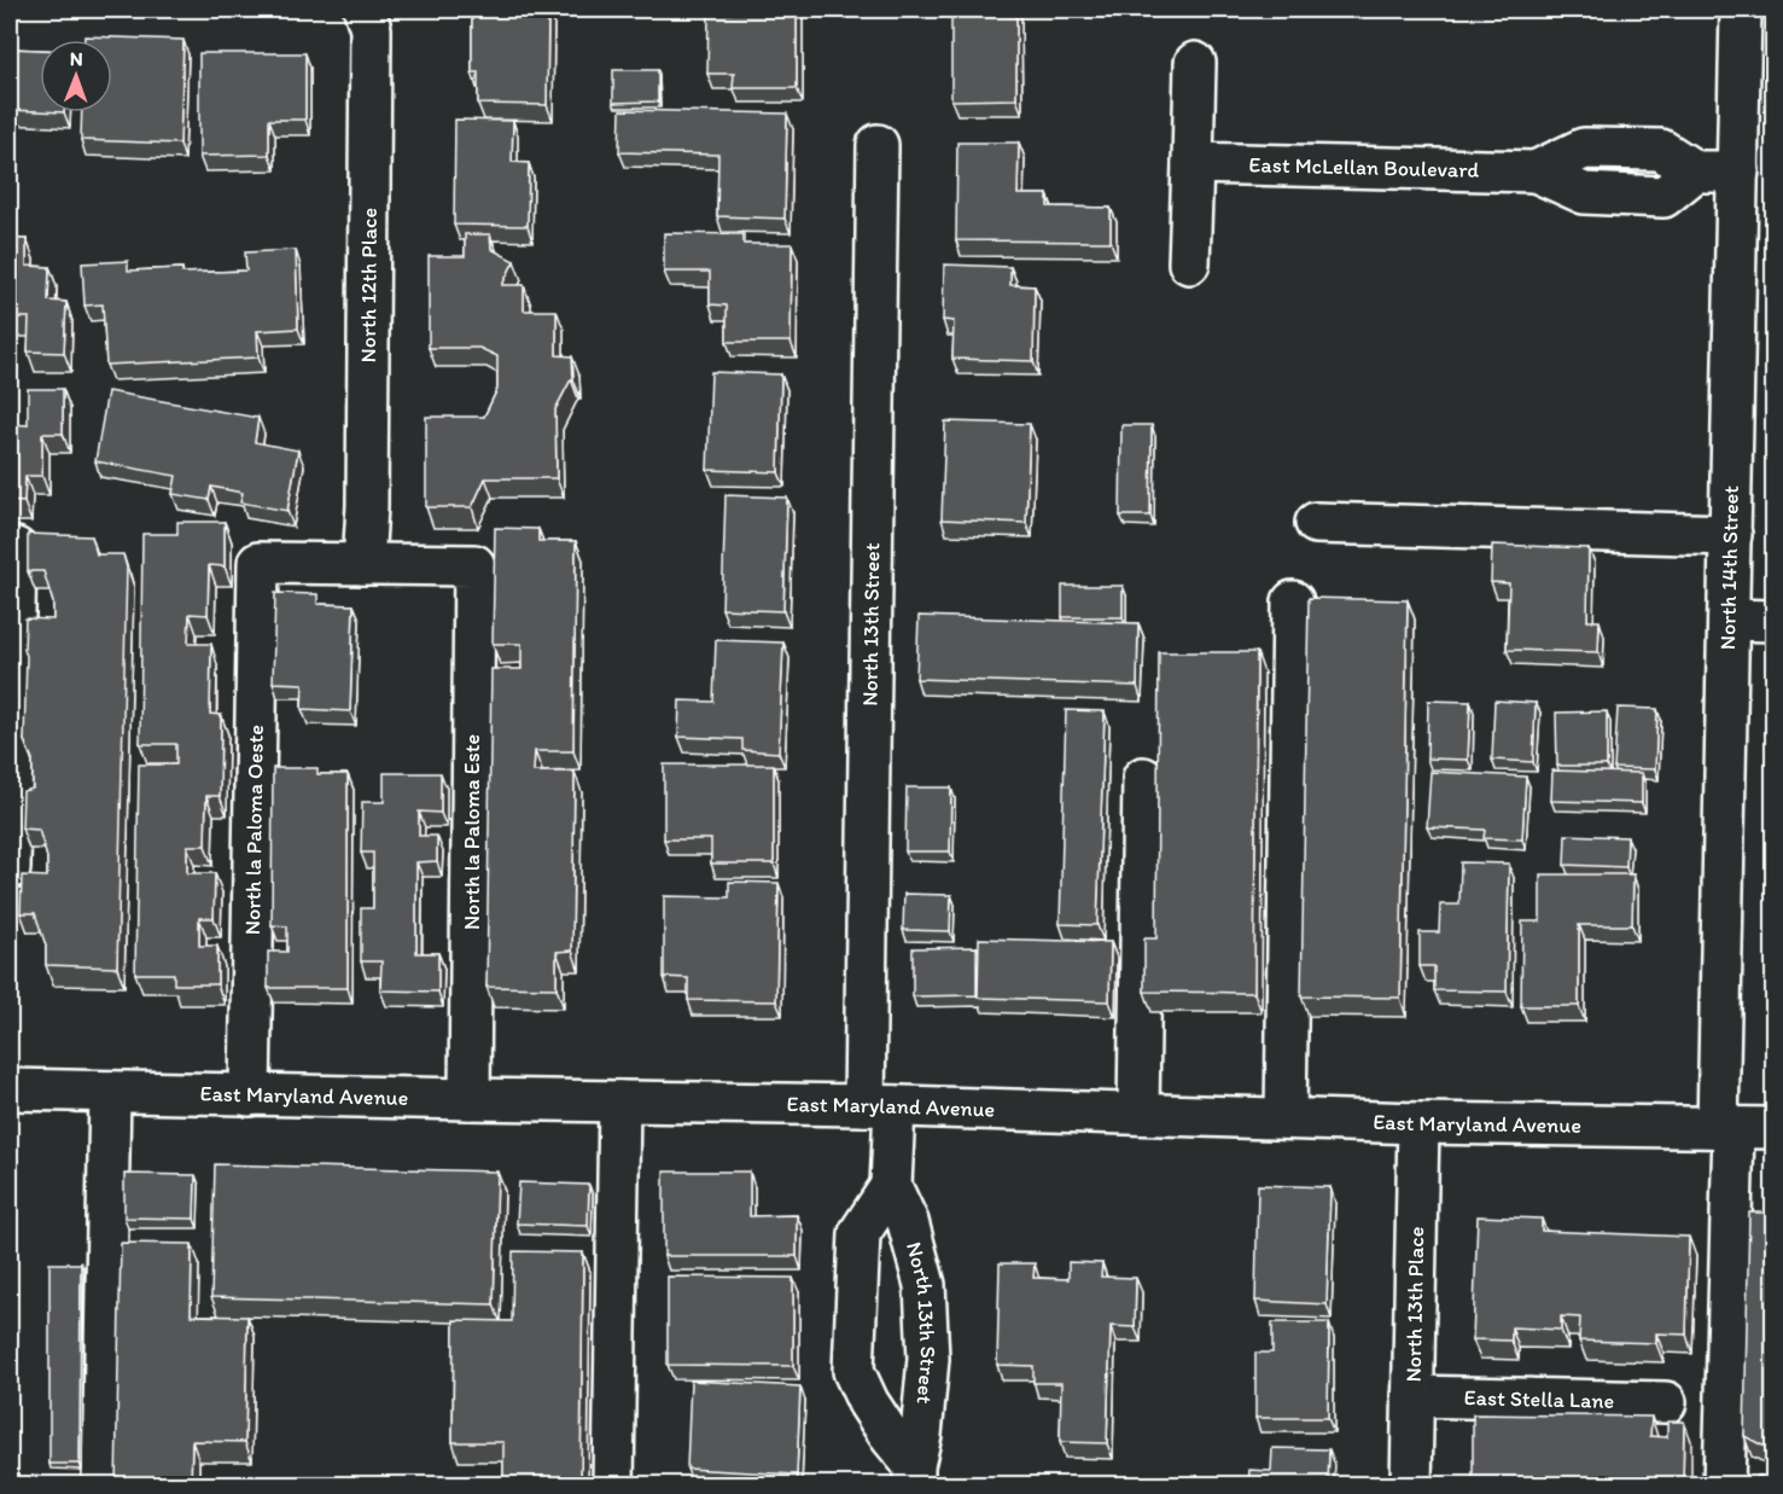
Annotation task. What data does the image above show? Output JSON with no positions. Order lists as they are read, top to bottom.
{
  "streets": {
    "street": [
      "East McLellan Boulevard",
      "North 12th Place",
      "North 14th Street",
      "North 13th Street",
      "North la Paloma Oeste",
      "North la Paloma Este",
      "East Maryland Avenue",
      "North 13th Place",
      "East Stella Lane"
    ]
  },
  "crossings": [
    ["North 12th Place", "North la Paloma Oeste"],
    ["North 12th Place", "North la Paloma Este"],
    ["North 14th Street", "East Maryland Avenue"],
    ["North 13th Street", "East Maryland Avenue"],
    ["North la Paloma Oeste", "North la Paloma Este"],
    ["North la Paloma Oeste", "East Maryland Avenue"],
    ["North la Paloma Este", "East Maryland Avenue"],
    ["East Maryland Avenue", "North 13th Place"],
    ["North 13th Place", "East Stella Lane"]
  ],
  "north": "top"
}
